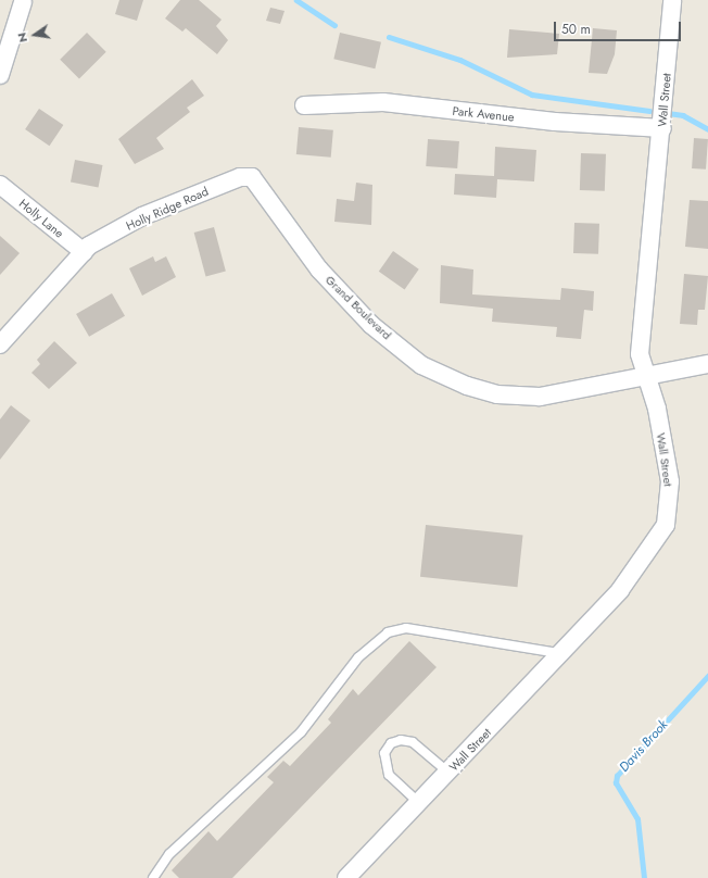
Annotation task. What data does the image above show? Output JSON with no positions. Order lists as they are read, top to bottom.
{
  "streets": {
    "street": [
      "Wall Street",
      "Park Avenue",
      "Holly Ridge Road",
      "Holly Lane",
      "Grand Boulevard"
    ]
  },
  "crossings": [
    ["Wall Street", "Park Avenue"],
    ["Wall Street", "Grand Boulevard"],
    ["Holly Ridge Road", "Holly Lane"],
    ["Holly Ridge Road", "Grand Boulevard"]
  ],
  "water": ["Davis Brook"],
  "scale_bar": "50 m",
  "north": "left"
}
